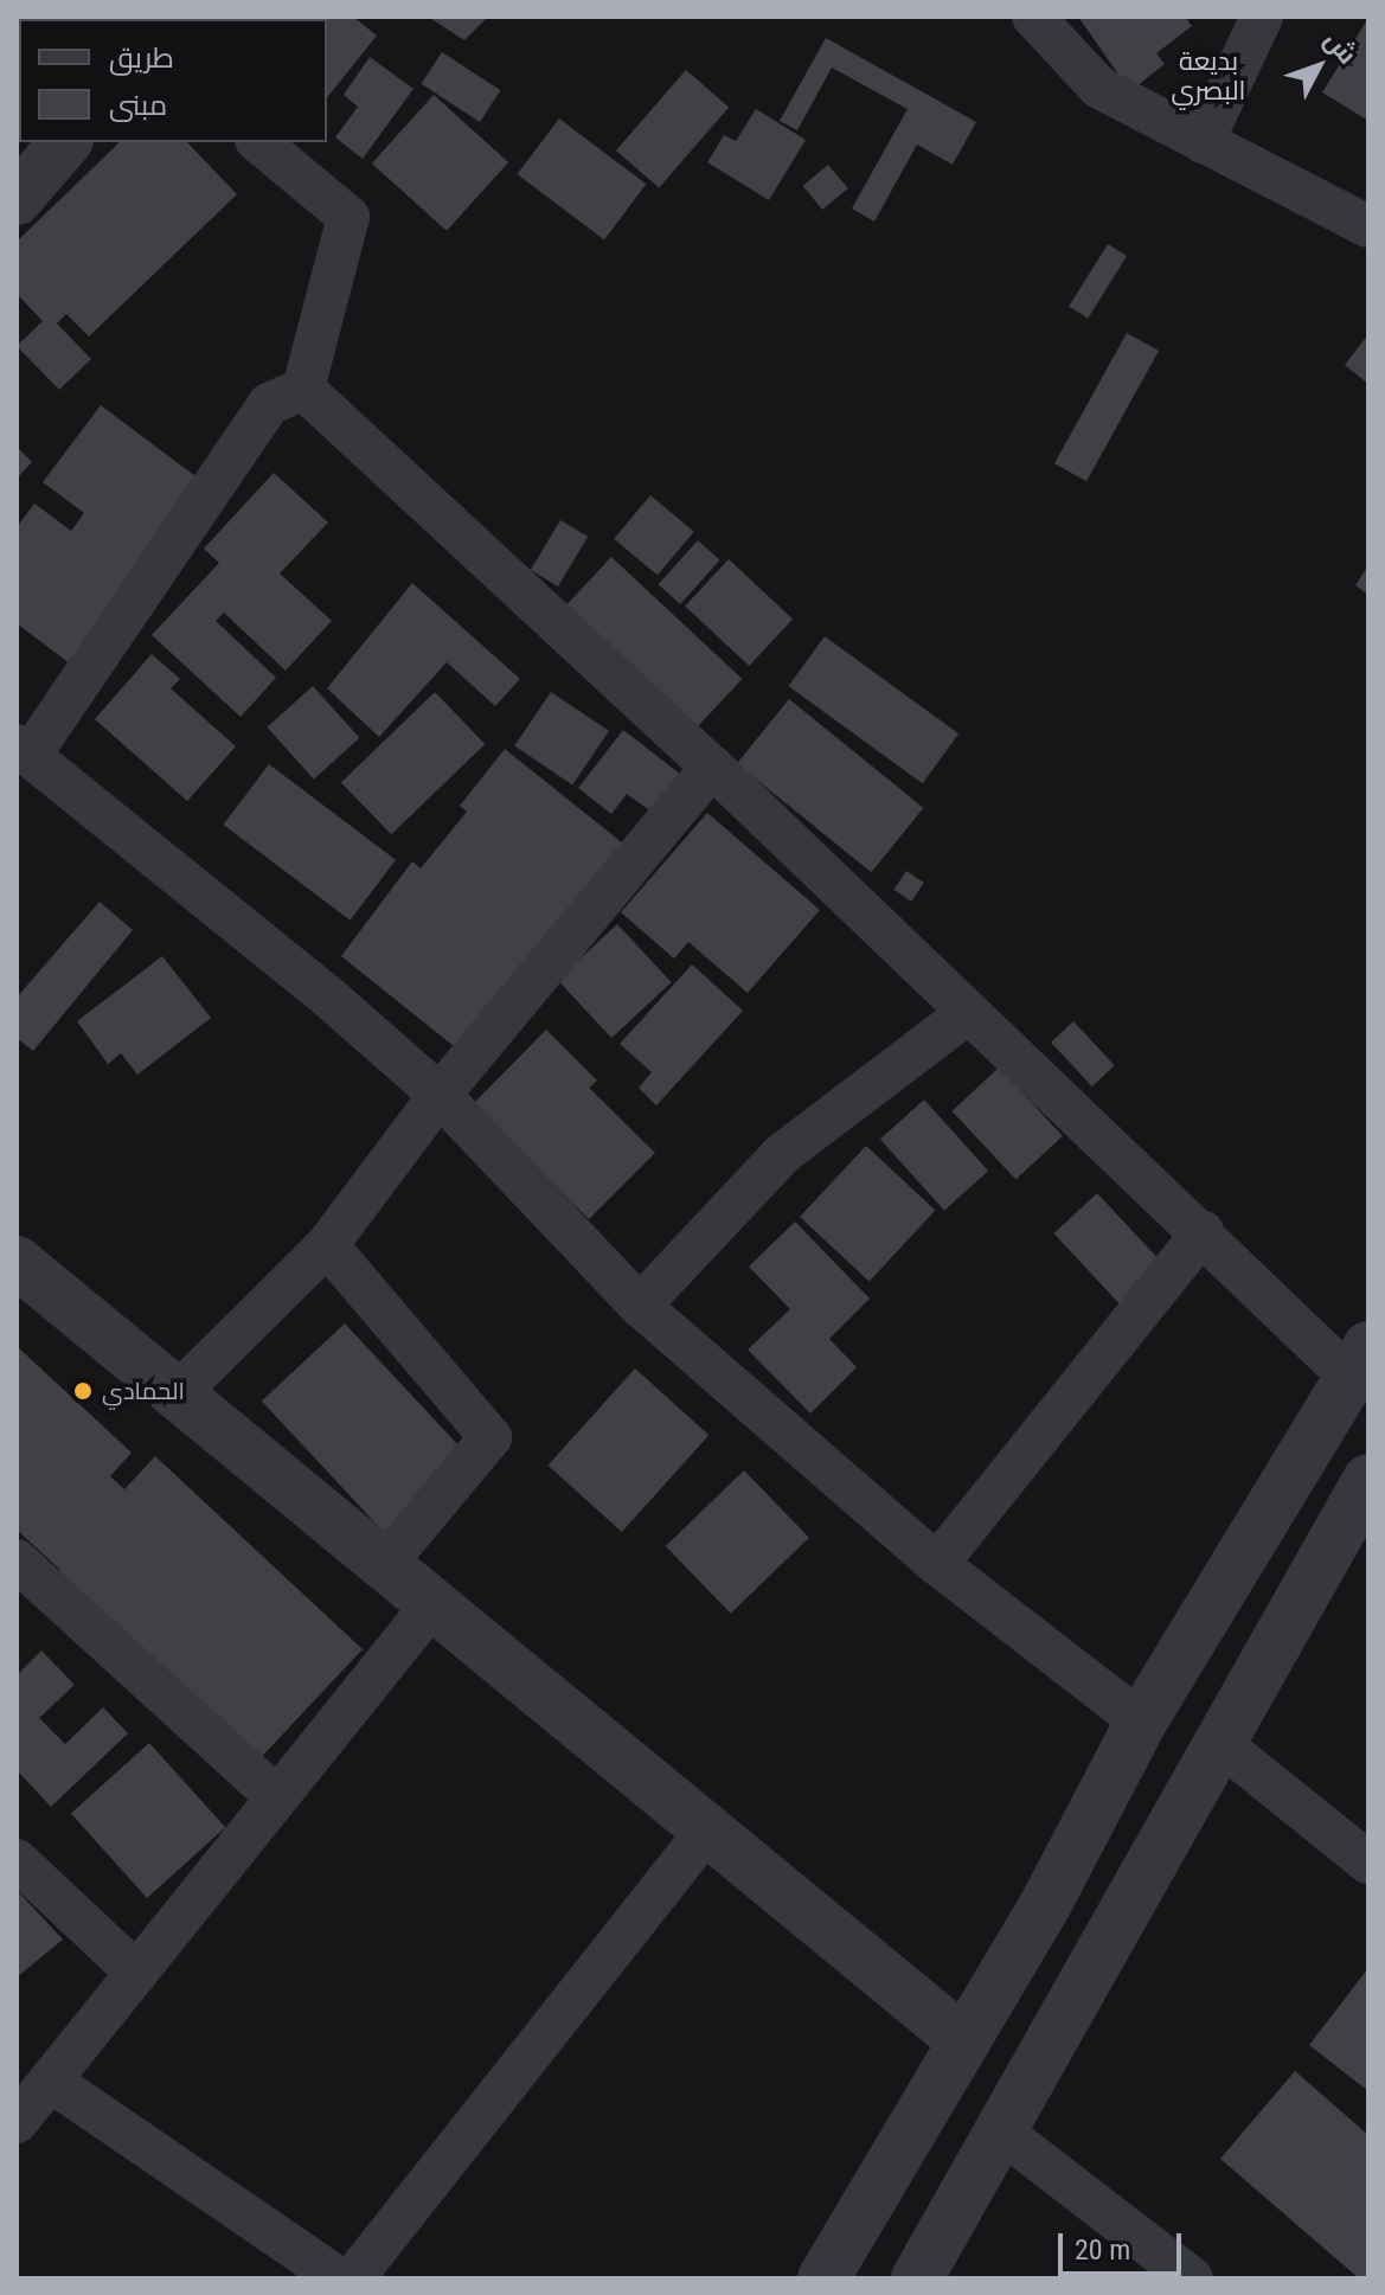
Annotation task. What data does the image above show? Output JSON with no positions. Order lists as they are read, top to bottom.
{
  "districts": ["بديعة البصري"],
  "places": ["الحمادي"],
  "legend": ["طريق", "مبنى"],
  "scale_bar": "20 m",
  "north": "top right"
}
